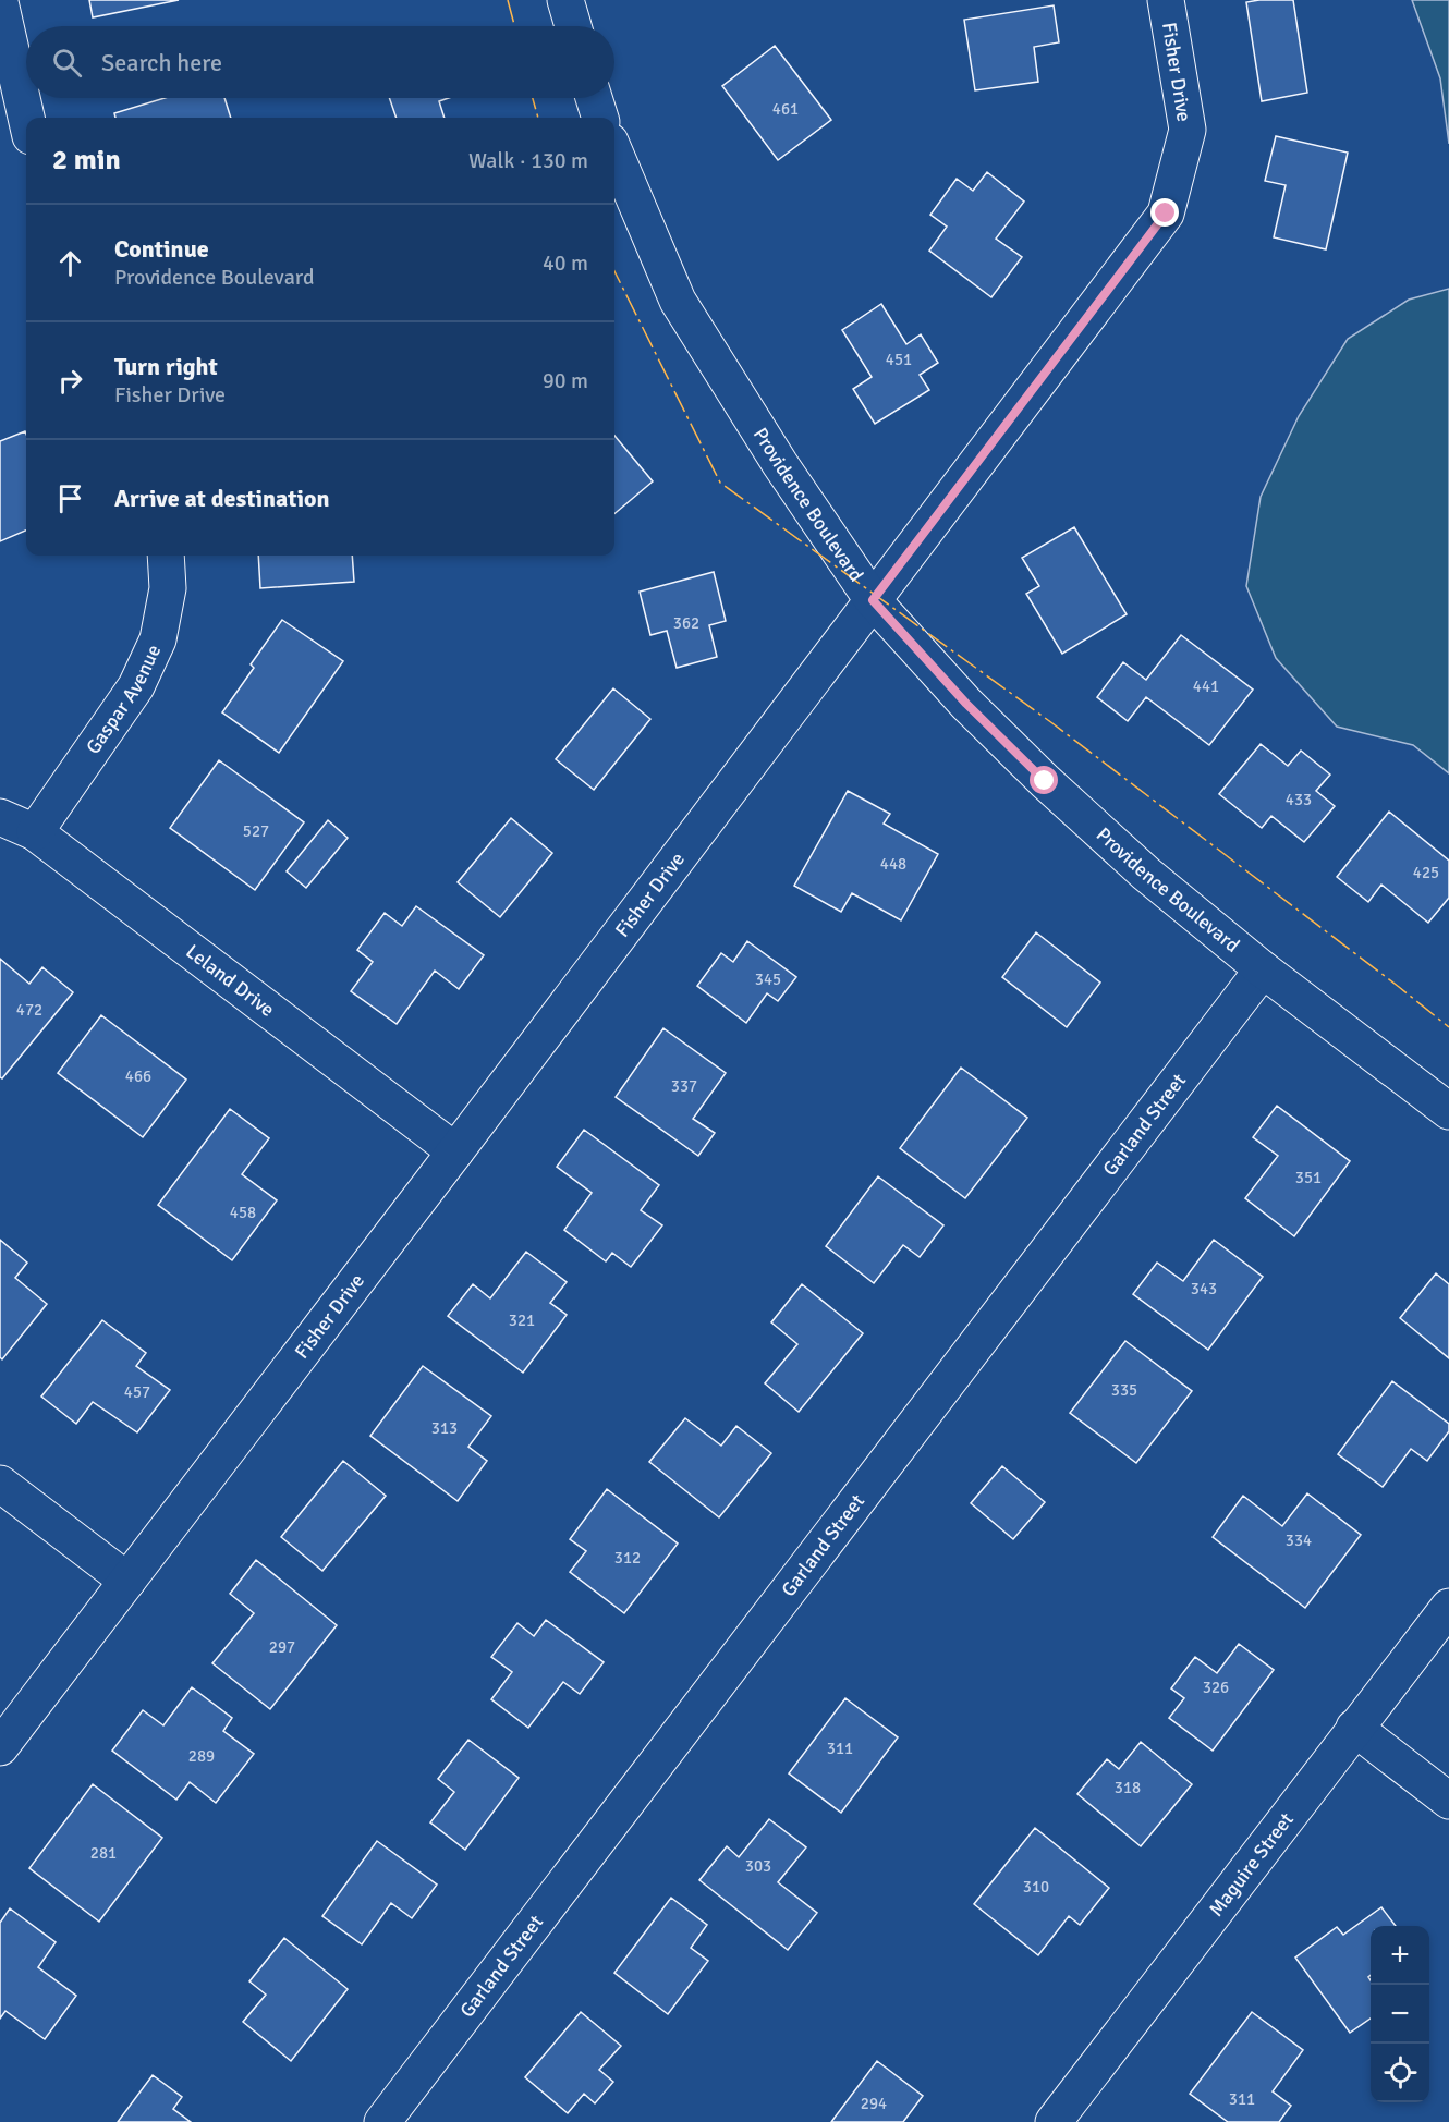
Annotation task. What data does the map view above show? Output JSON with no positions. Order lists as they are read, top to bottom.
{
  "streets": {
    "street": [
      "Fisher Drive",
      "Providence Boulevard",
      "Gaspar Avenue",
      "Leland Drive",
      "Garland Street",
      "Maguire Street"
    ]
  },
  "crossings": [
    ["Fisher Drive", "Providence Boulevard"],
    ["Fisher Drive", "Leland Drive"],
    ["Providence Boulevard", "Garland Street"],
    ["Gaspar Avenue", "Leland Drive"]
  ],
  "house_numbers": [
    "461",
    "451",
    "362",
    "441",
    "433",
    "527",
    "448",
    "425",
    "345",
    "472",
    "466",
    "337",
    "351",
    "458",
    "343",
    "321",
    "335",
    "457",
    "313",
    "334",
    "312",
    "297",
    "326",
    "311",
    "289",
    "318",
    "281",
    "303",
    "310",
    "311",
    "294"
  ],
  "page": {
    "search": "Search here",
    "heading": ["2 min", "Walk · 130 m"],
    "list": [
      ["Continue", "Providence Boulevard", "40 m"],
      ["Turn right", "Fisher Drive", "90 m"],
      "Arrive at destination"
    ],
    "map_buttons": ["+", "−"]
  }
}
